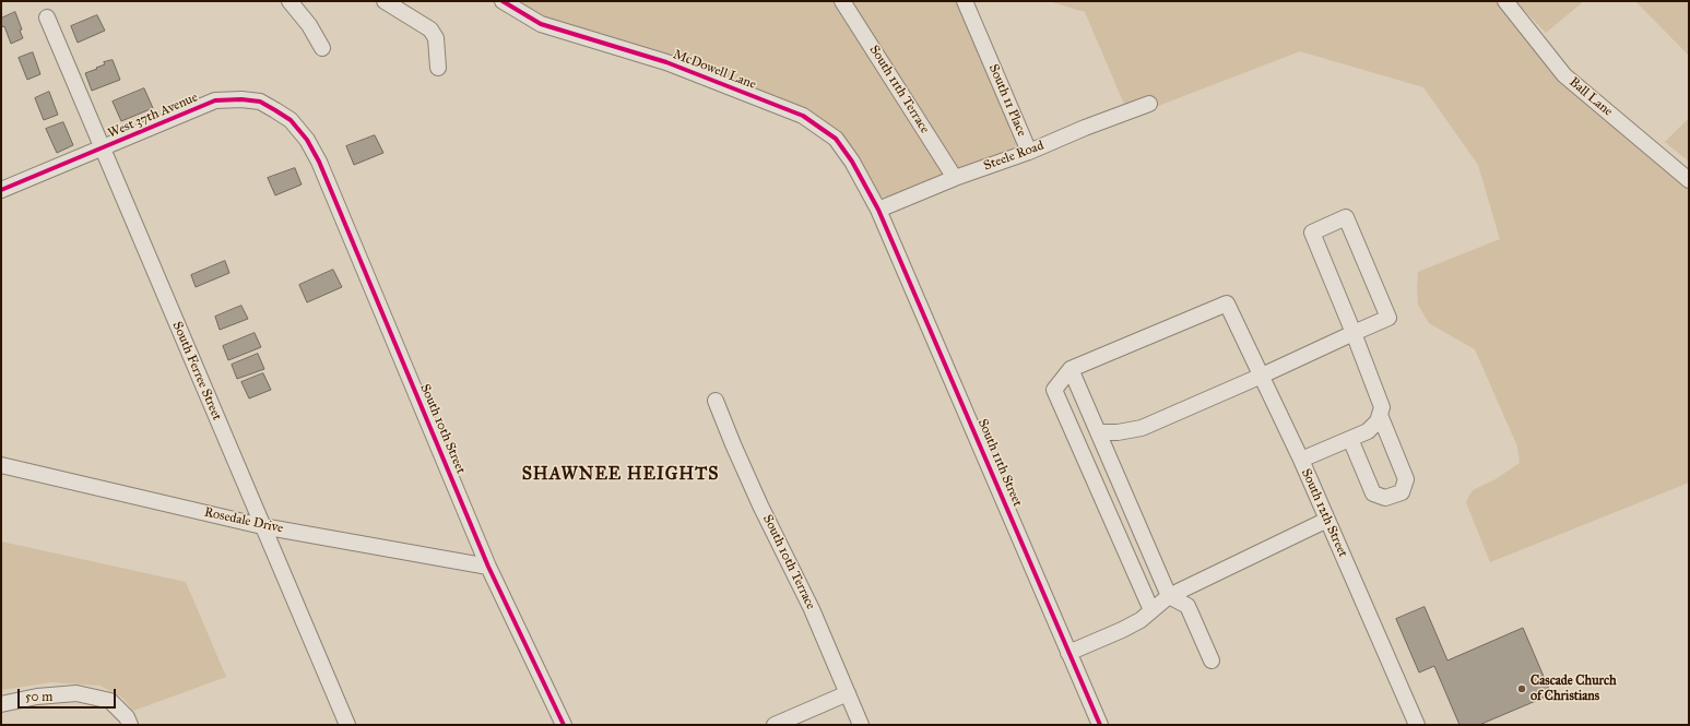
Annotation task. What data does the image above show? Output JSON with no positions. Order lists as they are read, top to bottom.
{
  "streets": {
    "street": [
      "McDowell Lane",
      "South 11th Terrace",
      "Ball Lane",
      "South 11 Place",
      "West 37th Avenue",
      "Steele Road",
      "South Ferree Street",
      "South 10th Street",
      "South 11th Street",
      "South 12th Street",
      "Rosedale Drive",
      "South 10th Terrace"
    ]
  },
  "crossings": [
    ["McDowell Lane", "Steele Road"],
    ["McDowell Lane", "South 11th Street"],
    ["South 11th Terrace", "Steele Road"],
    ["South 11 Place", "Steele Road"],
    ["West 37th Avenue", "South Ferree Street"],
    ["West 37th Avenue", "South 10th Street"],
    ["Steele Road", "South 11th Street"],
    ["South Ferree Street", "Rosedale Drive"],
    ["South 10th Street", "Rosedale Drive"]
  ],
  "districts": ["SHAWNEE HEIGHTS"],
  "places": ["Cascade Church of Christians"],
  "scale_bar": "50 m"
}
